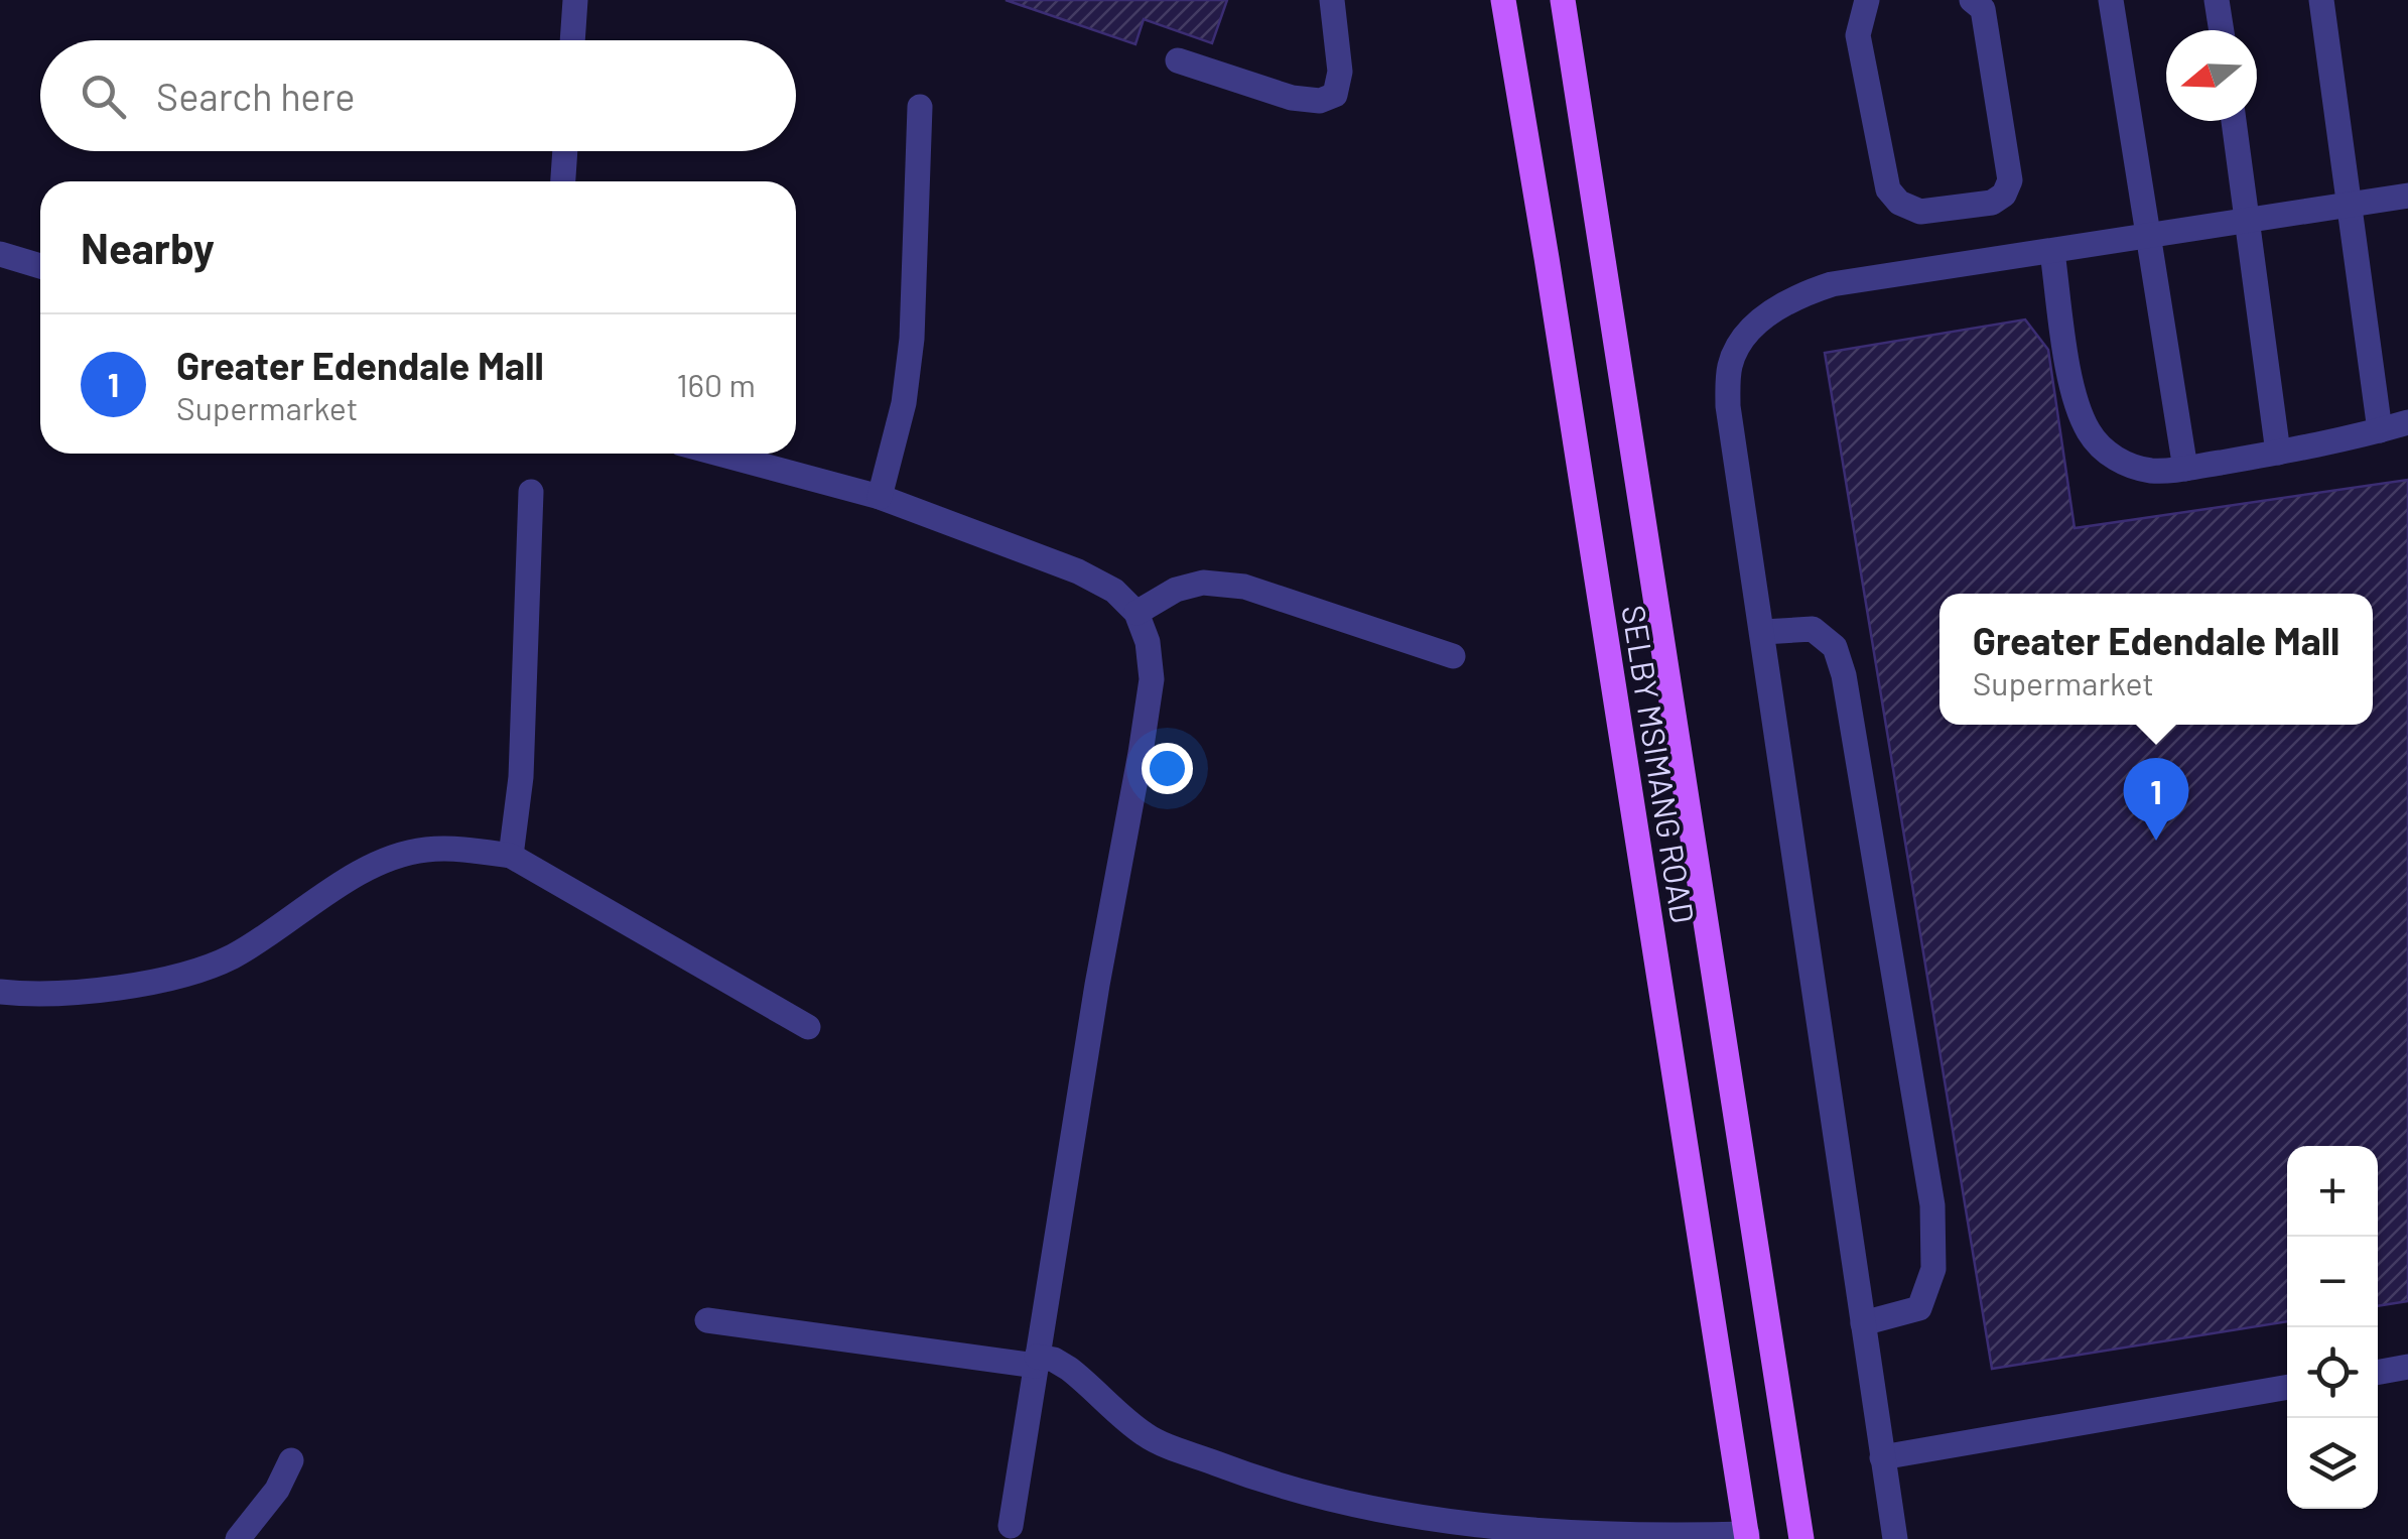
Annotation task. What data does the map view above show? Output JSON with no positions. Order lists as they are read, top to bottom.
{
  "streets": {
    "main road": ["SELBY MSIMANG ROAD"]
  },
  "north": "left",
  "page": {
    "search": "Search here",
    "heading": "Nearby",
    "list": [
      {
        "mark": "1",
        "name": "Greater Edendale Mall",
        "note": "Supermarket",
        "value": "160 m"
      }
    ],
    "popup": ["Greater Edendale Mall", "Supermarket"],
    "pins": "1",
    "map_buttons": ["+", "−"]
  }
}
